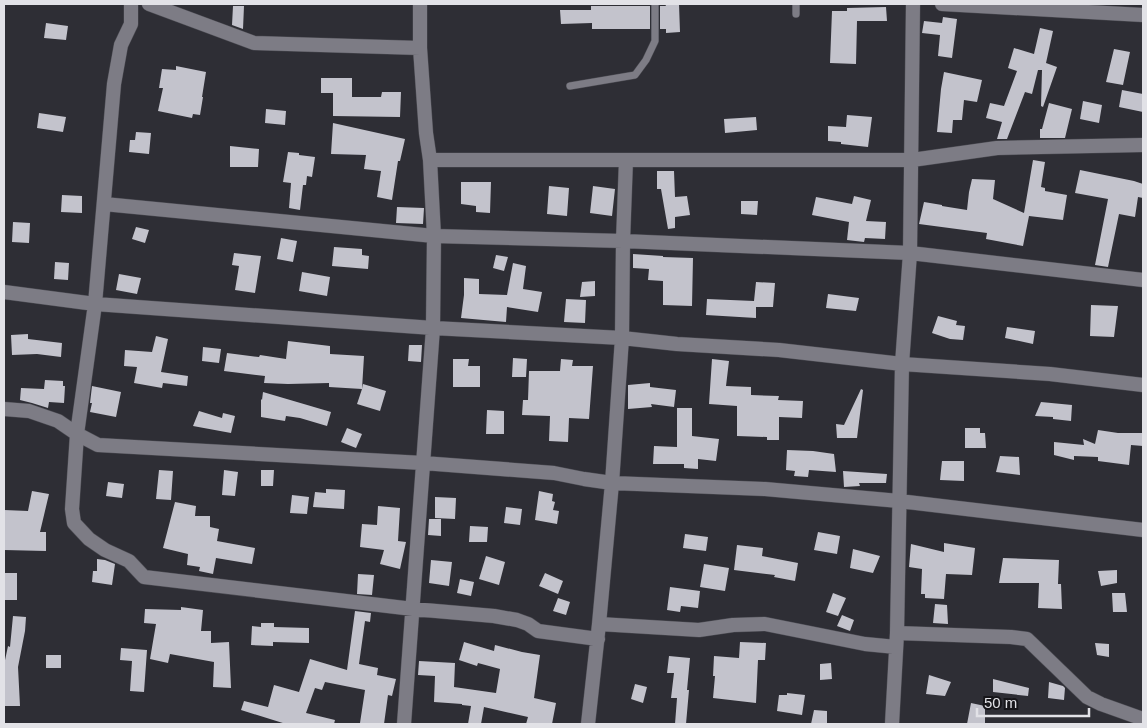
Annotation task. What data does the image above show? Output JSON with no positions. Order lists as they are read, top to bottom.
{
  "scale_bar": "50 m"
}
